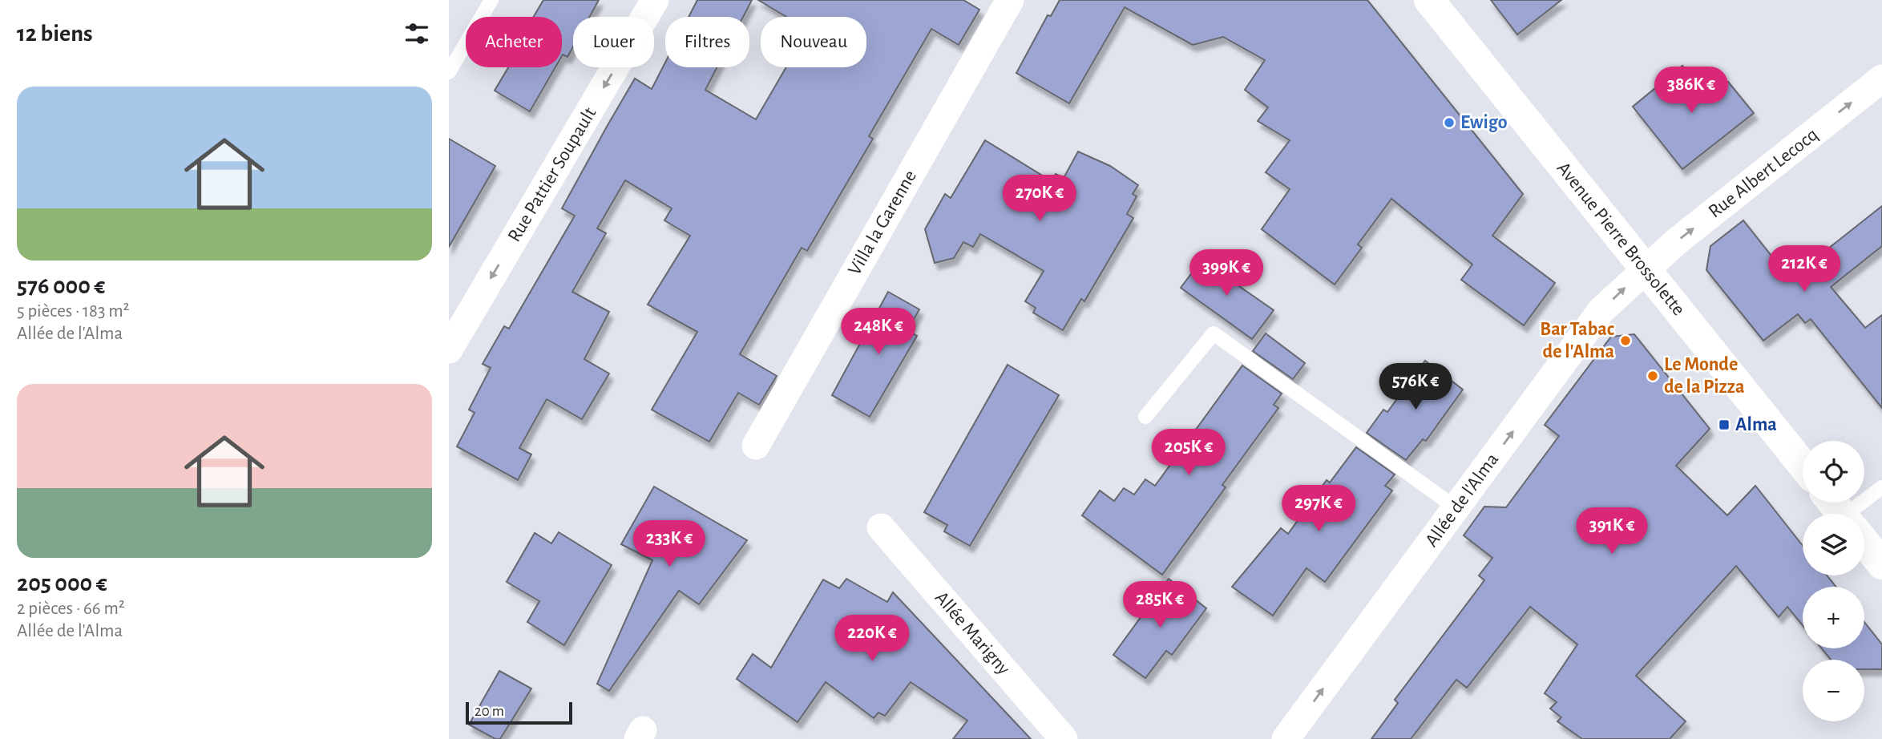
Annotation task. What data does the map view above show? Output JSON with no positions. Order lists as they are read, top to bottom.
{
  "streets": {
    "main road": ["Avenue Pierre Brossolette"],
    "street": [
      "Rue Albert Lecocq",
      "Rue Pattier Soupault",
      "Villa la Garenne",
      "Allée de l'Alma",
      "Allée Marigny"
    ]
  },
  "crossings": [
    ["Rue Albert Lecocq", "Avenue Pierre Brossolette"],
    ["Rue Albert Lecocq", "Allée de l'Alma"],
    ["Avenue Pierre Brossolette", "Allée de l'Alma"]
  ],
  "one_way": ["Rue Albert Lecocq", "Rue Pattier Soupault", "Allée de l'Alma"],
  "places": {
    "other": ["Ewigo", "Bar Tabac de l'Alma", "Le Monde de la Pizza"],
    "transit": ["Alma"]
  },
  "scale_bar": "20 m",
  "page": {
    "heading": "12 biens",
    "chip": [
      "Acheter",
      "Louer",
      "Filtres",
      "Nouveau"
    ],
    "price": [
      "386K €",
      "270K €",
      "212K €",
      "399K €",
      "248K €",
      "576K €",
      "205K €",
      "297K €",
      "391K €",
      "233K €",
      "285K €",
      "220K €"
    ],
    "list": [
      {
        "name": "576 000 €",
        "note": "5 pièces · 183 m² · Allée de l'Alma"
      },
      {
        "name": "205 000 €",
        "note": "2 pièces · 66 m² · Allée de l'Alma"
      }
    ],
    "map_buttons": ["+", "−"],
    "scale": "20 m"
  }
}
